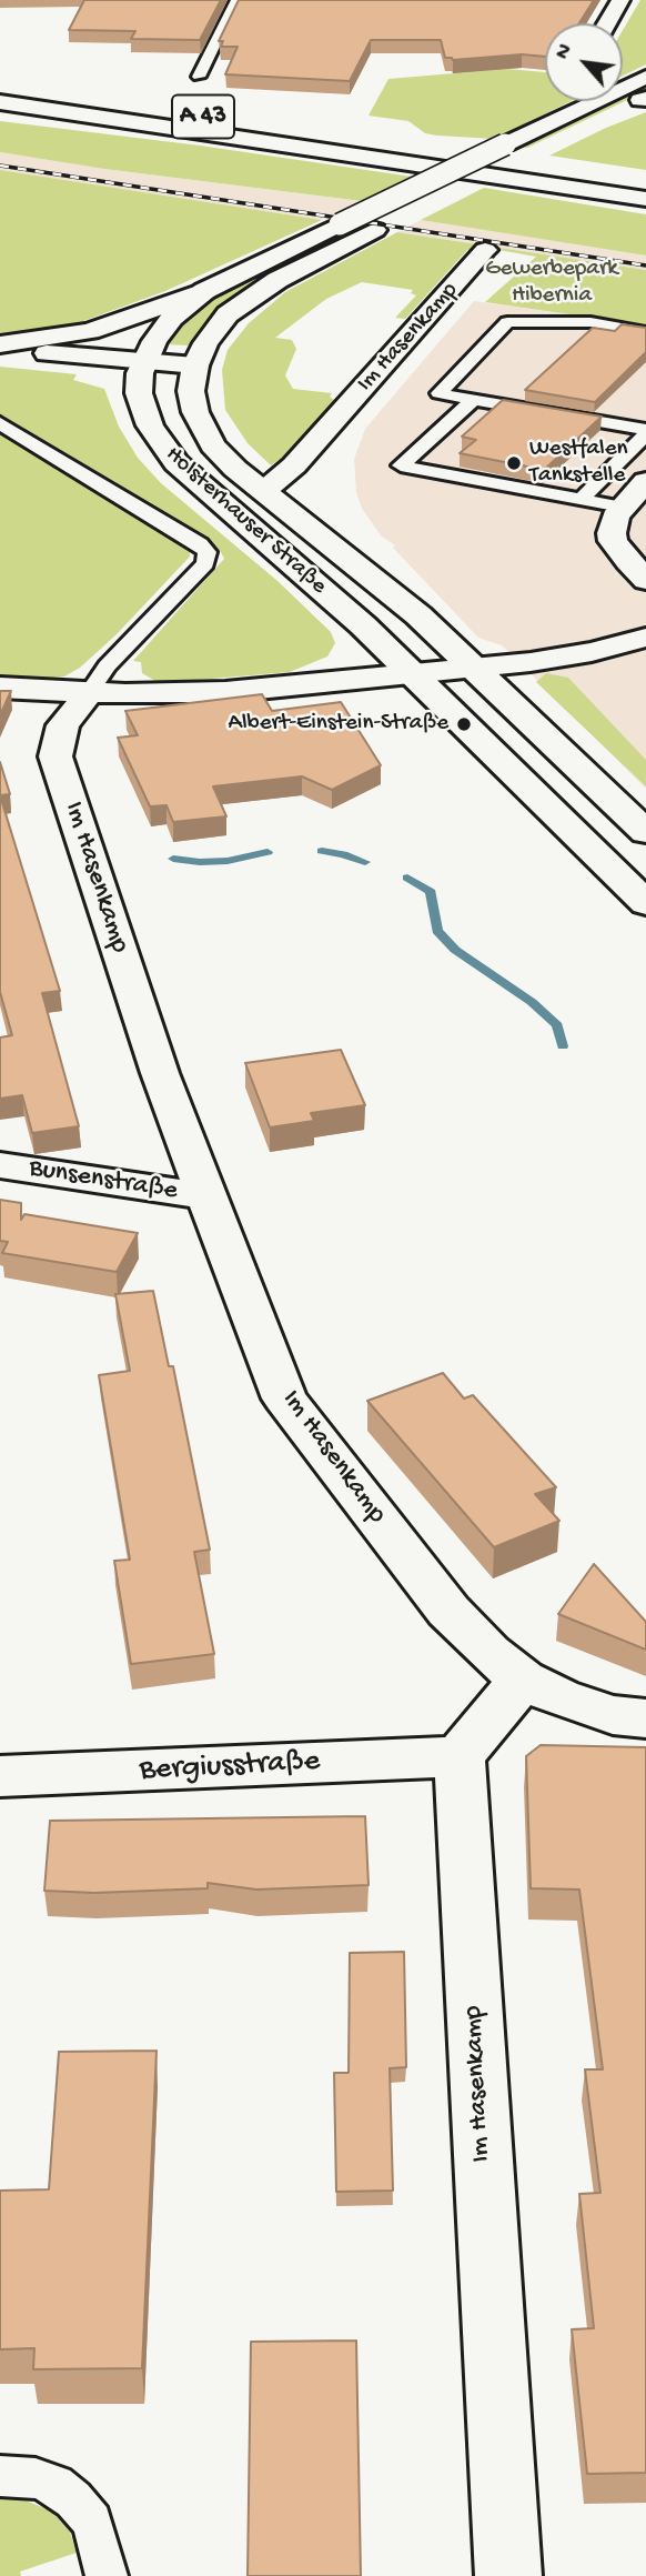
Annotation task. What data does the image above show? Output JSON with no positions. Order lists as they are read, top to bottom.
{
  "streets": {
    "main road": [
      "A 43",
      "Im Hasenkamp",
      "Holsterhauser Straße",
      "Bunsenstraße",
      "Bergiusstraße"
    ]
  },
  "crossings": [
    ["Im Hasenkamp", "Holsterhauser Straße"],
    ["Im Hasenkamp", "Bunsenstraße"],
    ["Im Hasenkamp", "Bergiusstraße"]
  ],
  "parks": ["Gewerbepark Hibernia"],
  "places": ["Westfalen Tankstelle", "Albert-Einstein-Straße"],
  "north": "top left"
}
